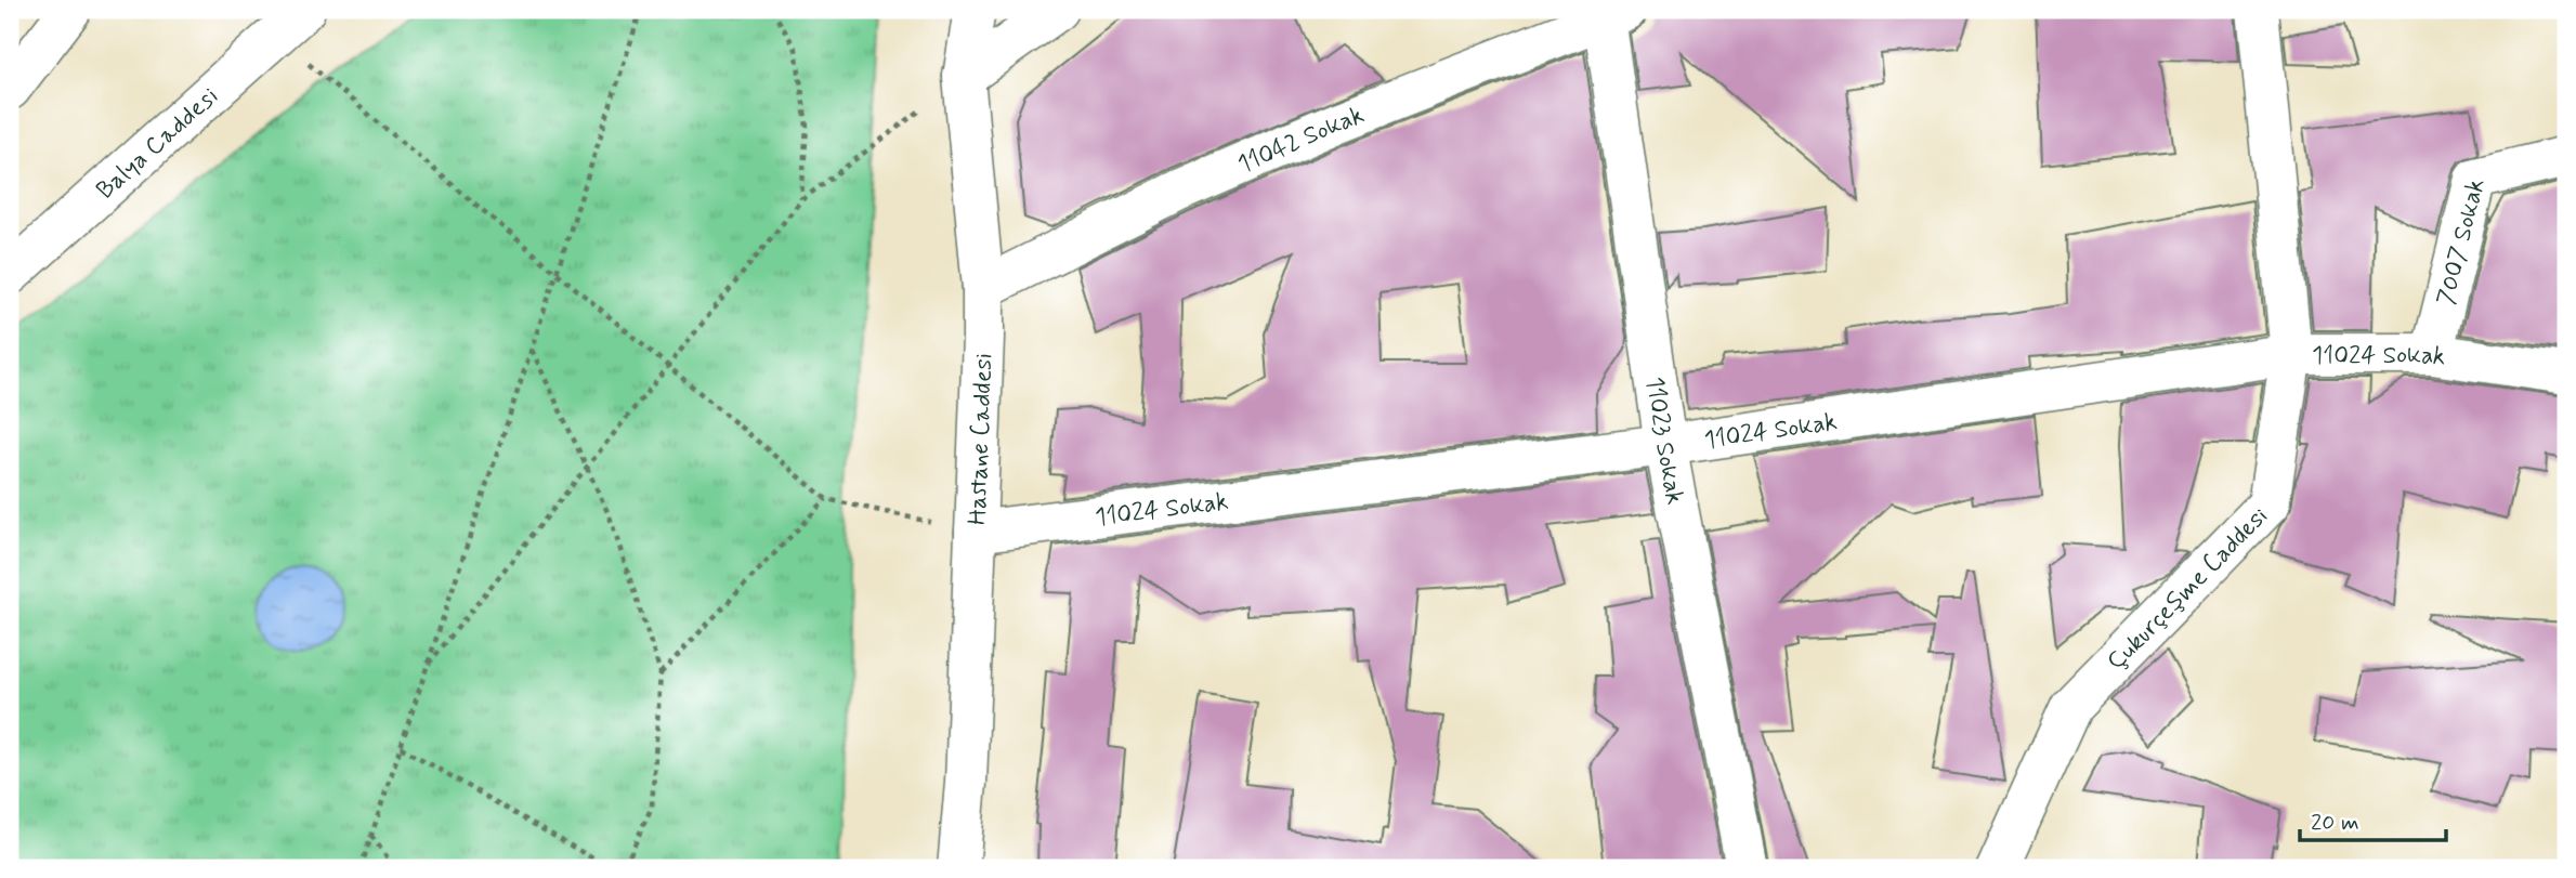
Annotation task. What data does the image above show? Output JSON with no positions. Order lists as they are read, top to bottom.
{
  "streets": {
    "street": [
      "11042 Sokak",
      "Balya Caddesi",
      "7007 Sokak",
      "11024 Sokak",
      "Hastane Caddesi",
      "11023 Sokak",
      "Çukurçeşme Caddesi"
    ]
  },
  "crossings": [
    ["11042 Sokak", "Hastane Caddesi"],
    ["11042 Sokak", "11023 Sokak"],
    ["7007 Sokak", "11024 Sokak"],
    ["11024 Sokak", "Hastane Caddesi"],
    ["11024 Sokak", "11023 Sokak"],
    ["11024 Sokak", "Çukurçeşme Caddesi"]
  ],
  "scale_bar": "20 m"
}
